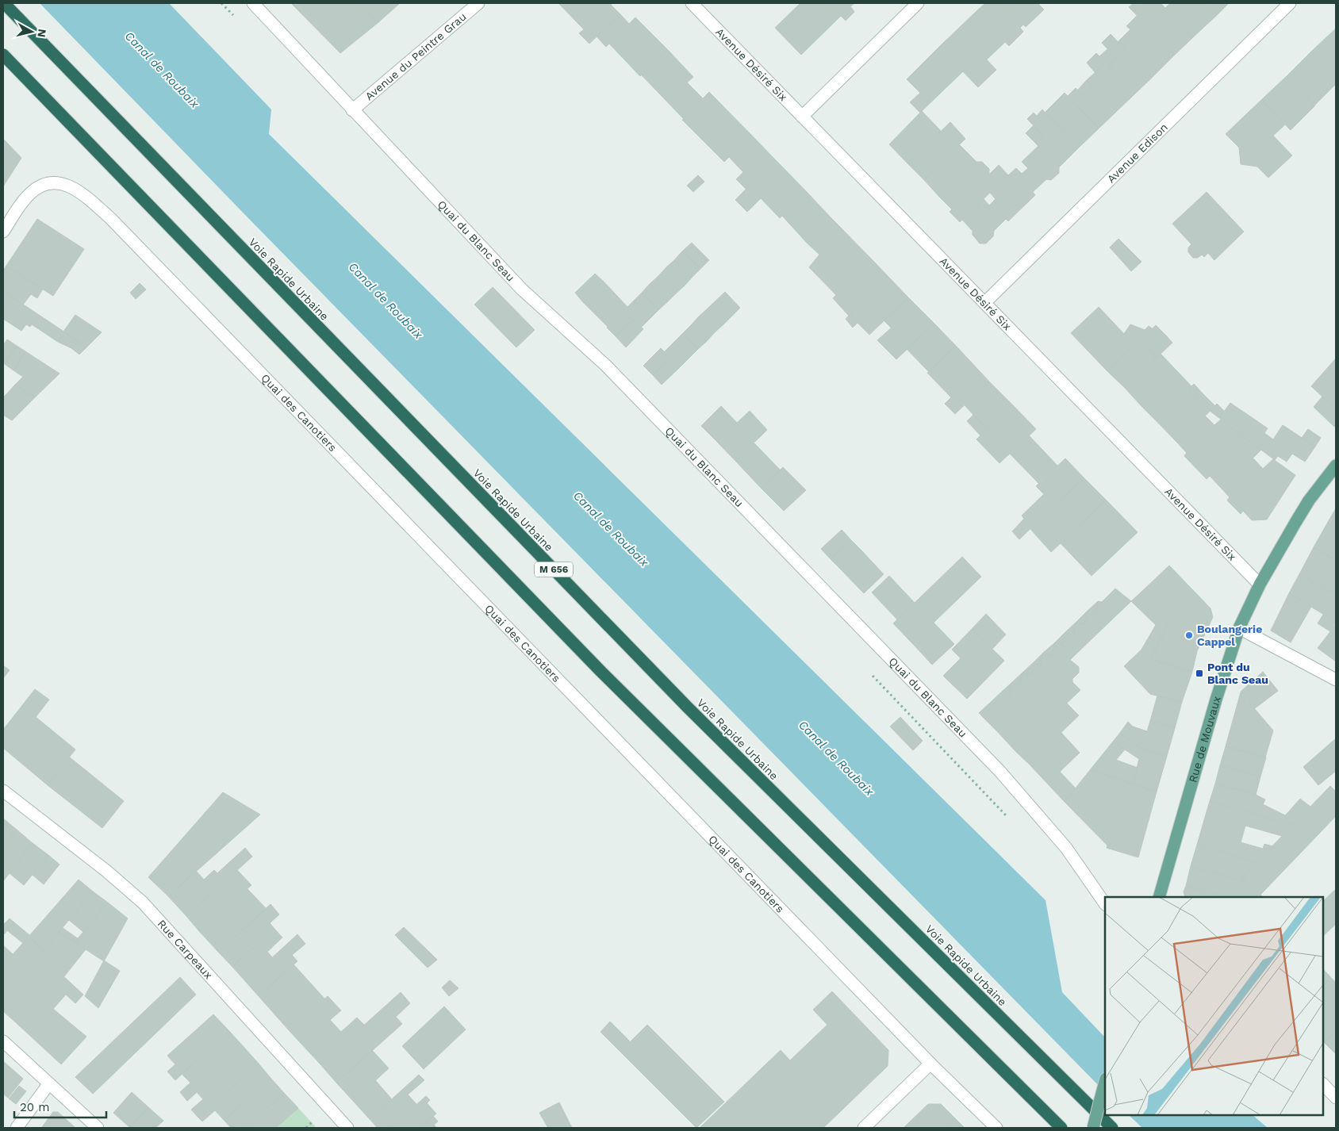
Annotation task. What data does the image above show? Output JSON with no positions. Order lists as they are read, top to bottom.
{
  "streets": {
    "highway": ["Voie Rapide Urbaine", "M 656"],
    "main road": ["Rue de Mouvaux"],
    "street": [
      "Avenue du Peintre Grau",
      "Avenue Désiré Six",
      "Avenue Edison",
      "Quai du Blanc Seau",
      "Quai des Canotiers",
      "Rue Carpeaux"
    ]
  },
  "crossings": [
    ["Avenue du Peintre Grau", "Quai du Blanc Seau"],
    ["Avenue Désiré Six", "Avenue Edison"],
    ["Avenue Désiré Six", "Rue de Mouvaux"]
  ],
  "water": ["Canal de Roubaix"],
  "places": {
    "other": ["Boulangerie Cappel"],
    "transit": ["Pont du Blanc Seau"]
  },
  "scale_bar": "20 m",
  "north": "right"
}
